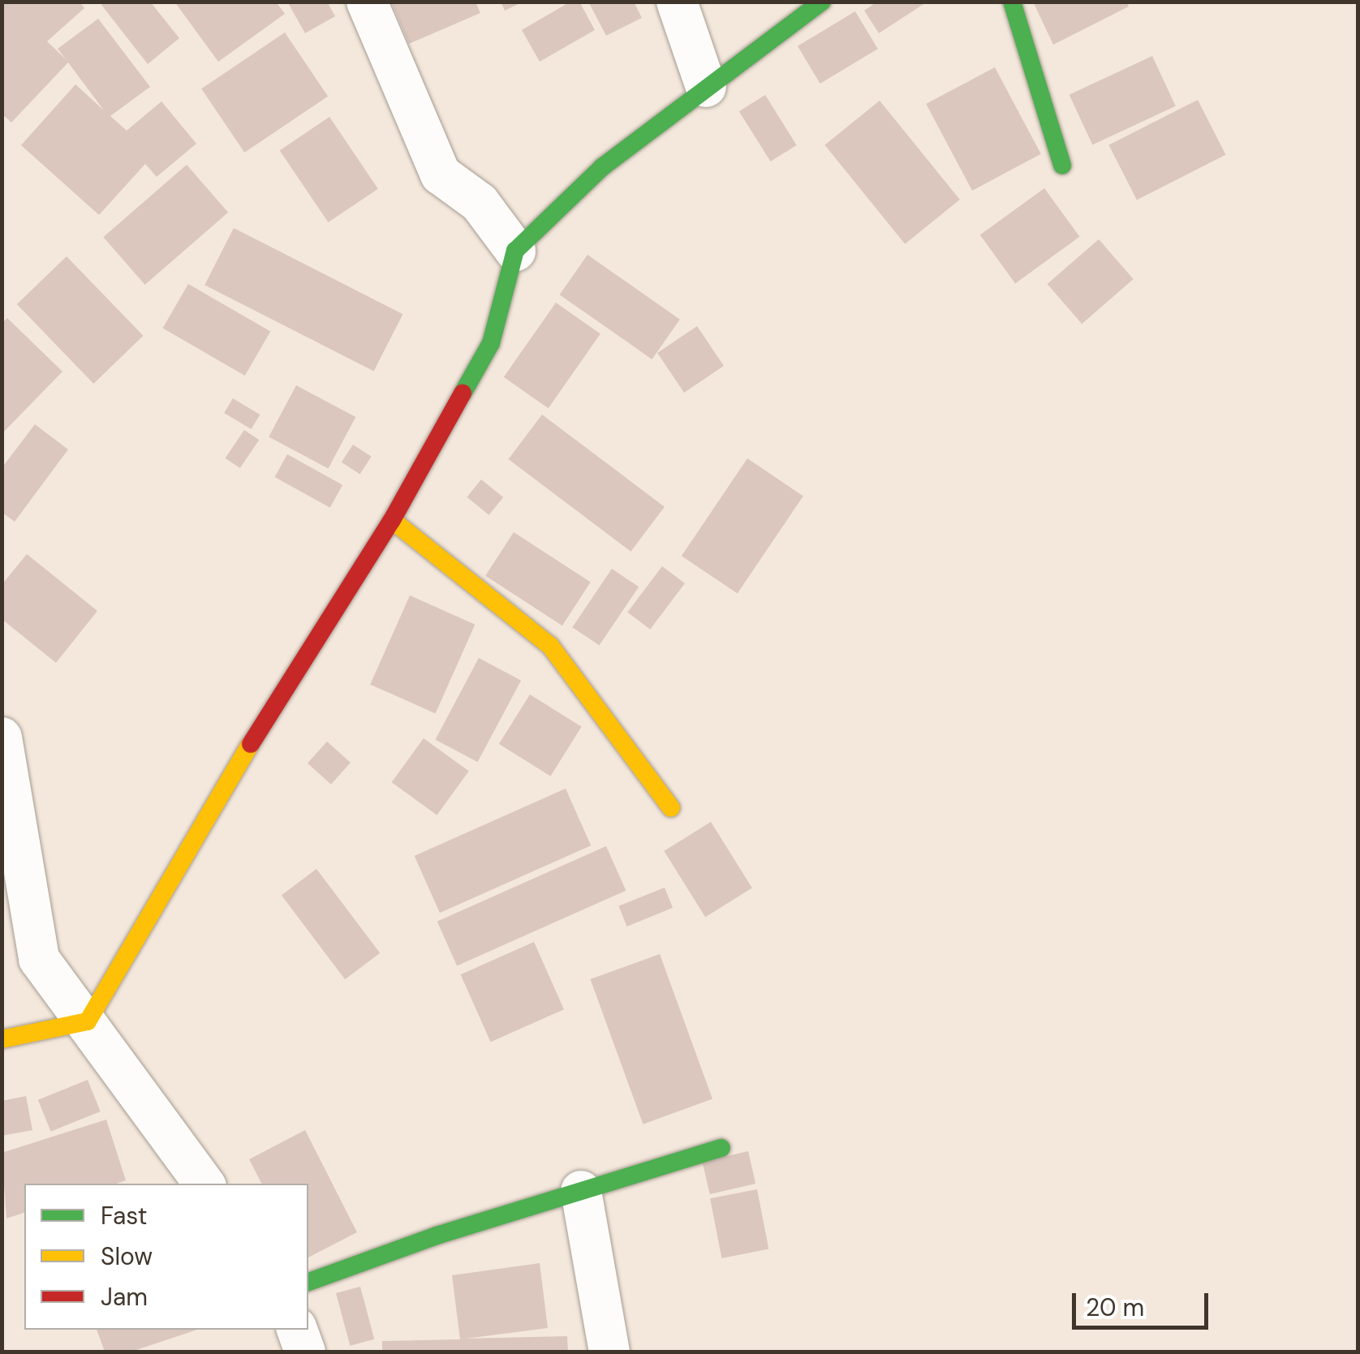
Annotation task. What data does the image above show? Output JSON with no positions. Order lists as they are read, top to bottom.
{
  "legend": ["Fast", "Slow", "Jam"],
  "scale_bar": "20 m"
}
